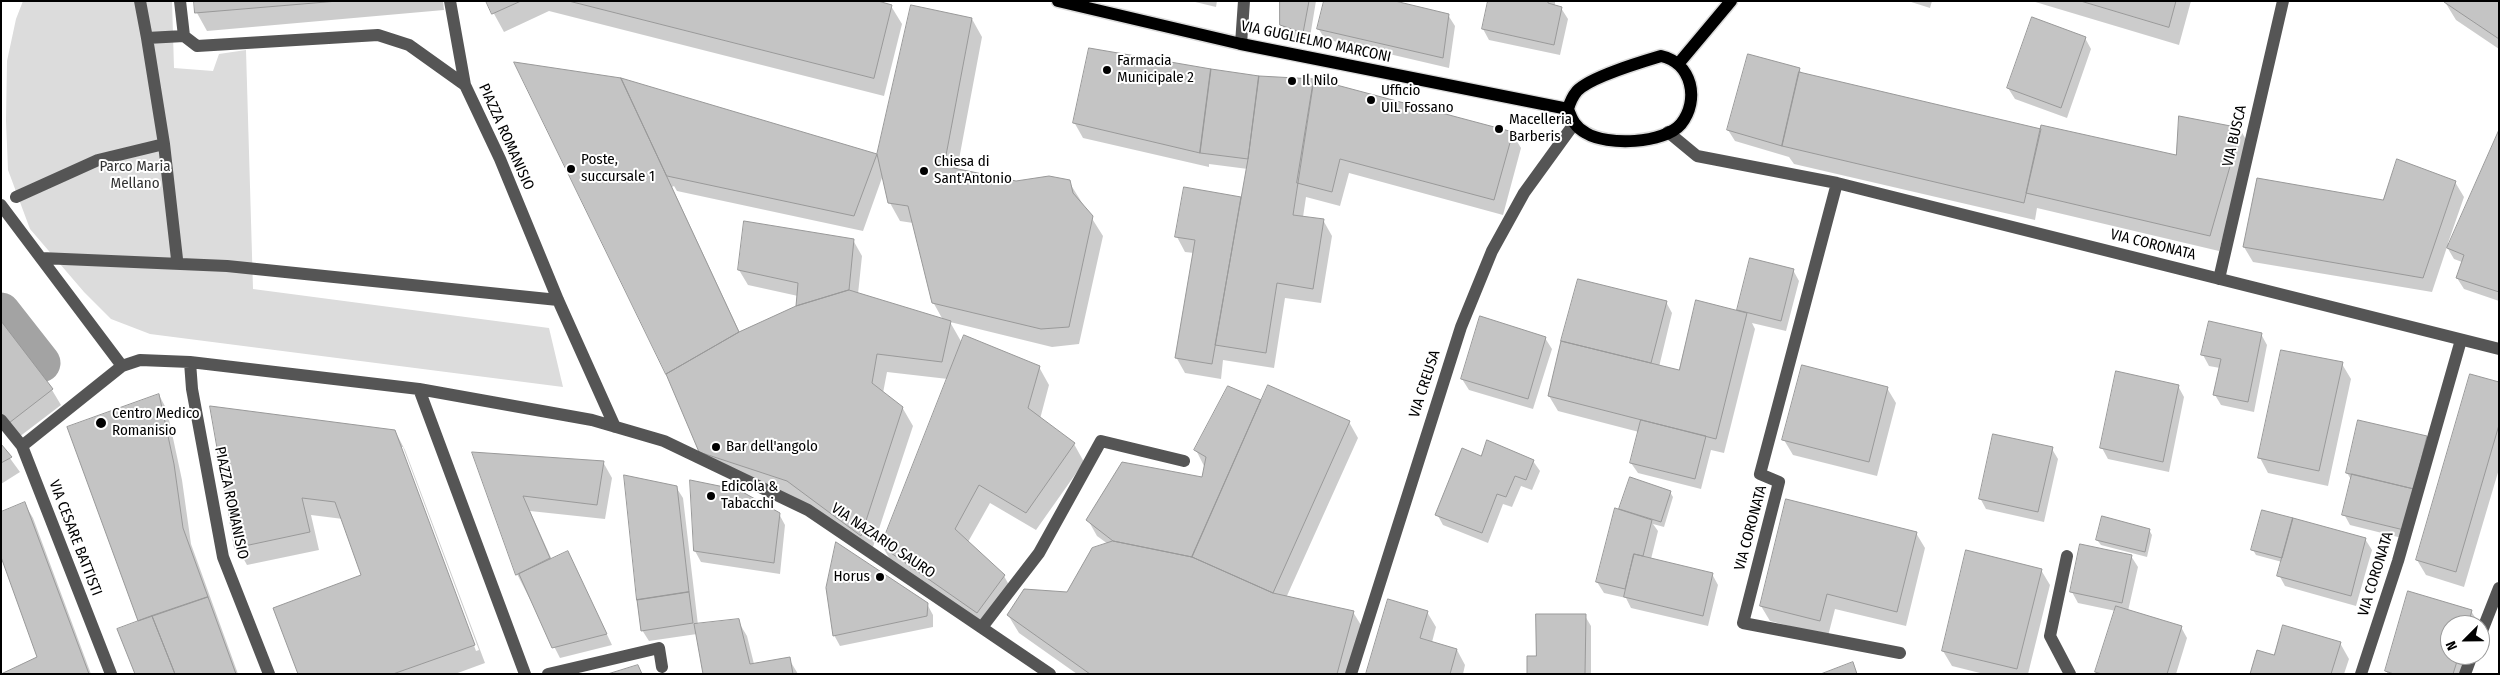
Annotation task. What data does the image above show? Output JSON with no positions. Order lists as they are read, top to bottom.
{
  "streets": {
    "main road": ["VIA GUGLIELMO MARCONI"],
    "street": [
      "VIA BUSCA",
      "PIAZZA ROMANISIO",
      "VIA CORONATA",
      "VIA CREUSA",
      "VIA CESARE BATTISTI",
      "VIA NAZARIO SAURO"
    ]
  },
  "crossings": [
    ["VIA GUGLIELMO MARCONI", "VIA CORONATA"],
    ["VIA GUGLIELMO MARCONI", "VIA CREUSA"],
    ["VIA BUSCA", "VIA CORONATA"],
    ["PIAZZA ROMANISIO", "VIA NAZARIO SAURO"],
    ["VIA CORONATA", "VIA CREUSA"]
  ],
  "parks": ["Parco Maria Mellano"],
  "places": [
    "Farmacia Municipale 2",
    "Il Nilo",
    "Ufficio UIL Fossano",
    "Macelleria Barberis",
    "Poste, succursale 1",
    "Chiesa di Sant'Antonio",
    "Centro Medico Romanisio",
    "Bar dell'angolo",
    "Edicola & Tabacchi",
    "Horus"
  ],
  "north": "bottom left"
}
